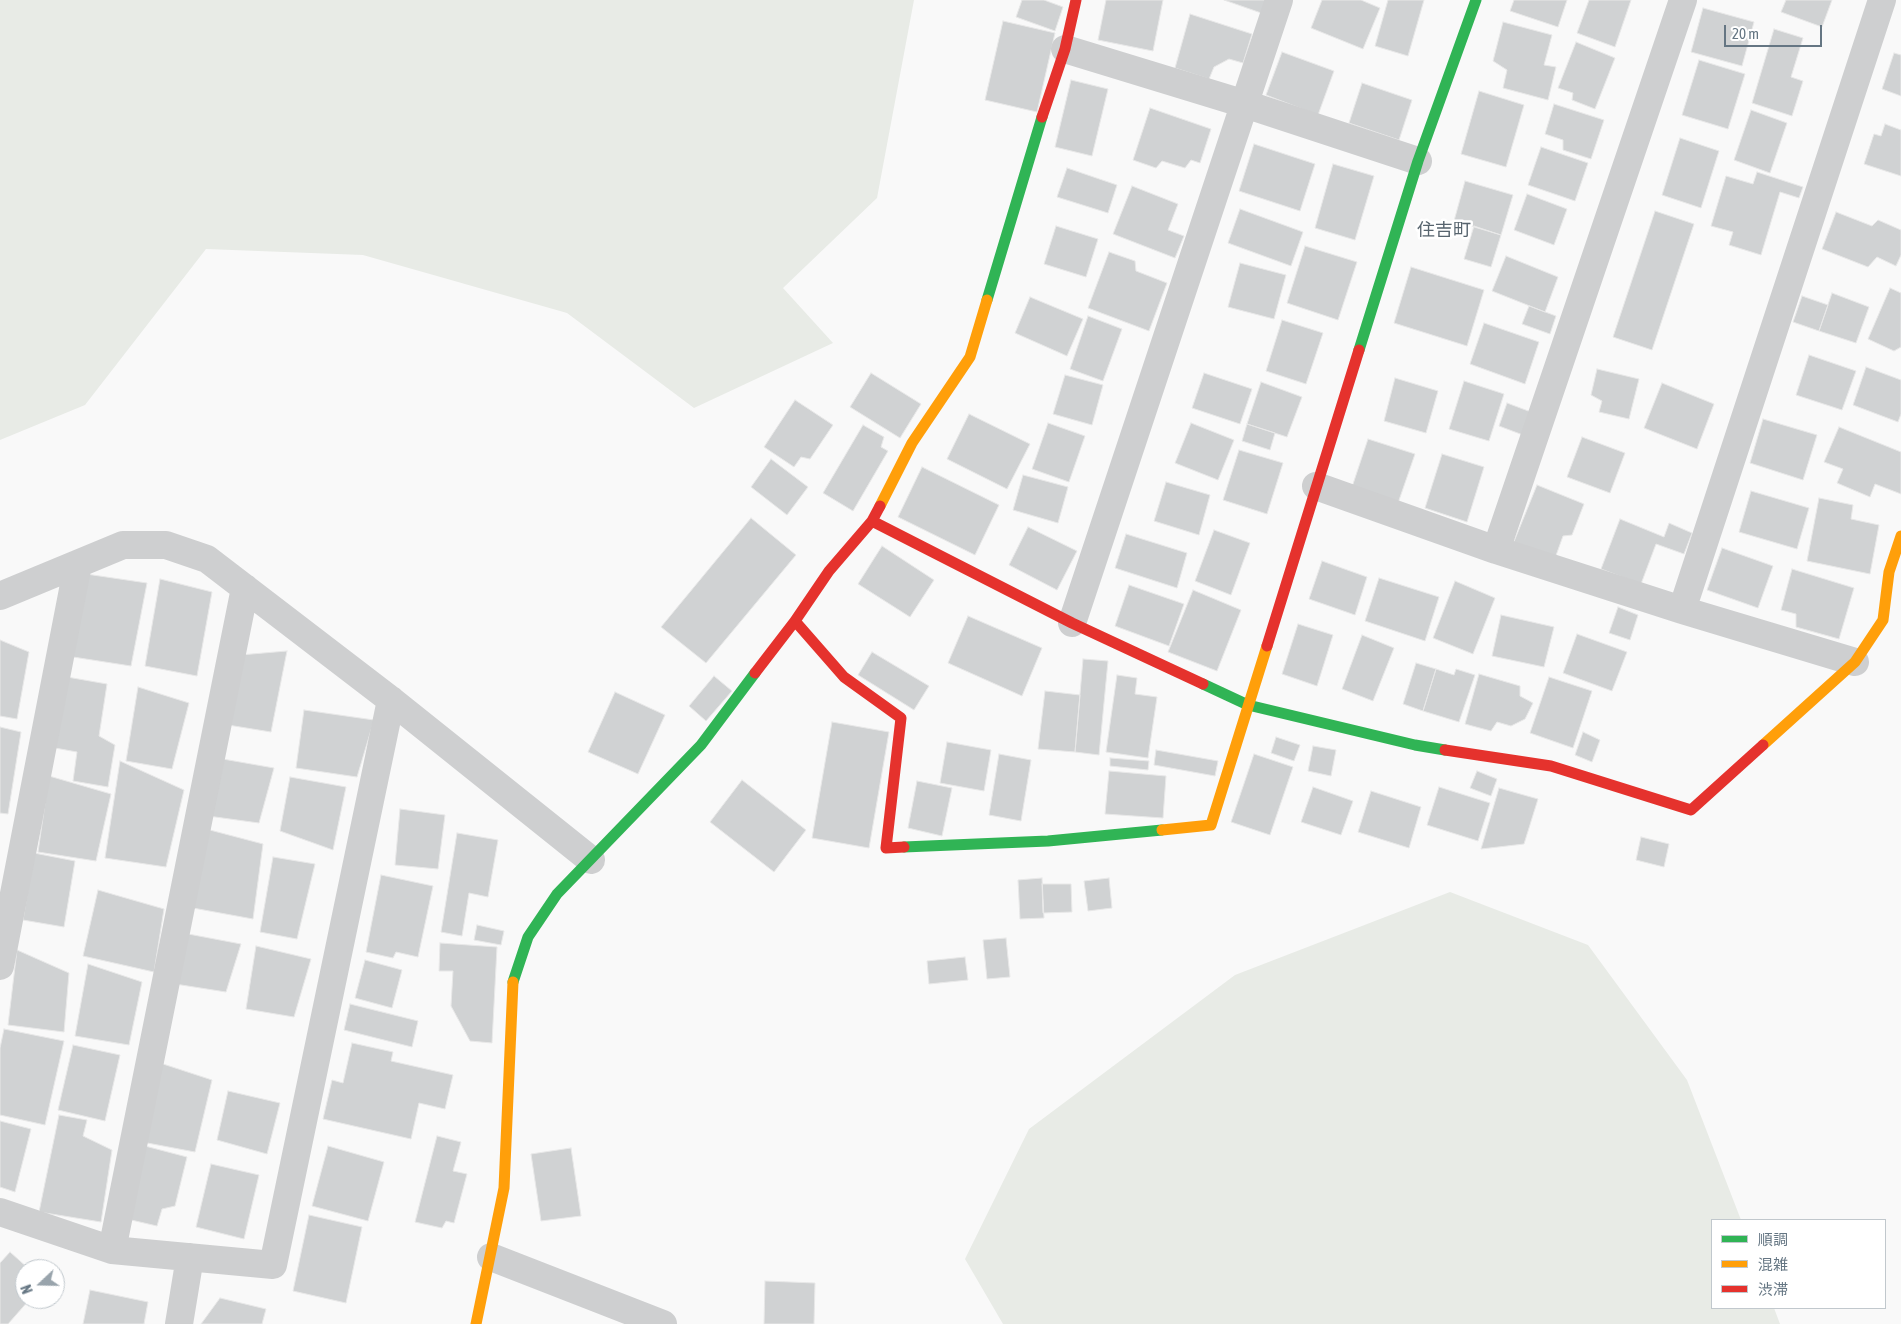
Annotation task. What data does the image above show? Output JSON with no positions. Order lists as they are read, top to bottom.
{
  "districts": ["住吉町"],
  "legend": ["順調", "混雑", "渋滞"],
  "scale_bar": "20 m",
  "north": "left"
}
